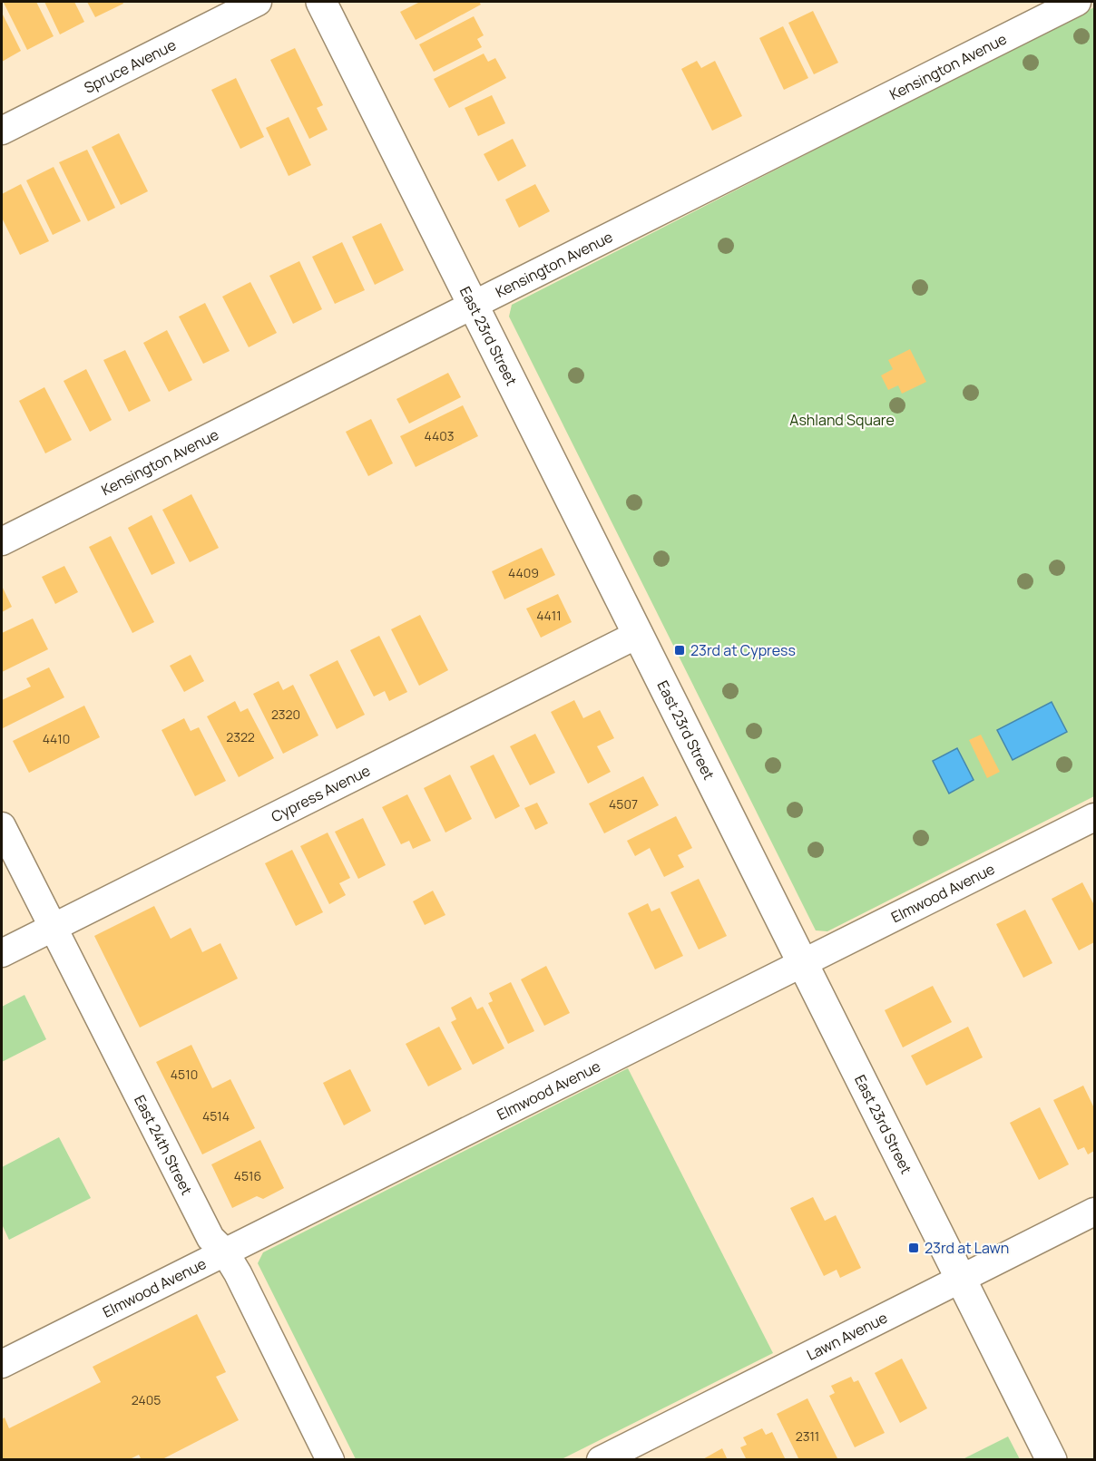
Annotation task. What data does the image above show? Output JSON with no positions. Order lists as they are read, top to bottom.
{
  "streets": {
    "main road": ["East 23rd Street"],
    "street": [
      "Spruce Avenue",
      "Kensington Avenue",
      "Cypress Avenue",
      "Elmwood Avenue",
      "East 24th Street",
      "Lawn Avenue"
    ]
  },
  "crossings": [
    ["Kensington Avenue", "East 23rd Street"],
    ["East 23rd Street", "Cypress Avenue"],
    ["East 23rd Street", "Elmwood Avenue"],
    ["East 23rd Street", "Lawn Avenue"],
    ["Cypress Avenue", "East 24th Street"],
    ["Elmwood Avenue", "East 24th Street"]
  ],
  "parks": ["Ashland Square"],
  "places": {
    "transit": ["23rd at Cypress", "23rd at Lawn"]
  },
  "house_numbers": [
    "4403",
    "4409",
    "4411",
    "2320",
    "2322",
    "4410",
    "4507",
    "4510",
    "4514",
    "4516",
    "2405",
    "2311"
  ]
}
